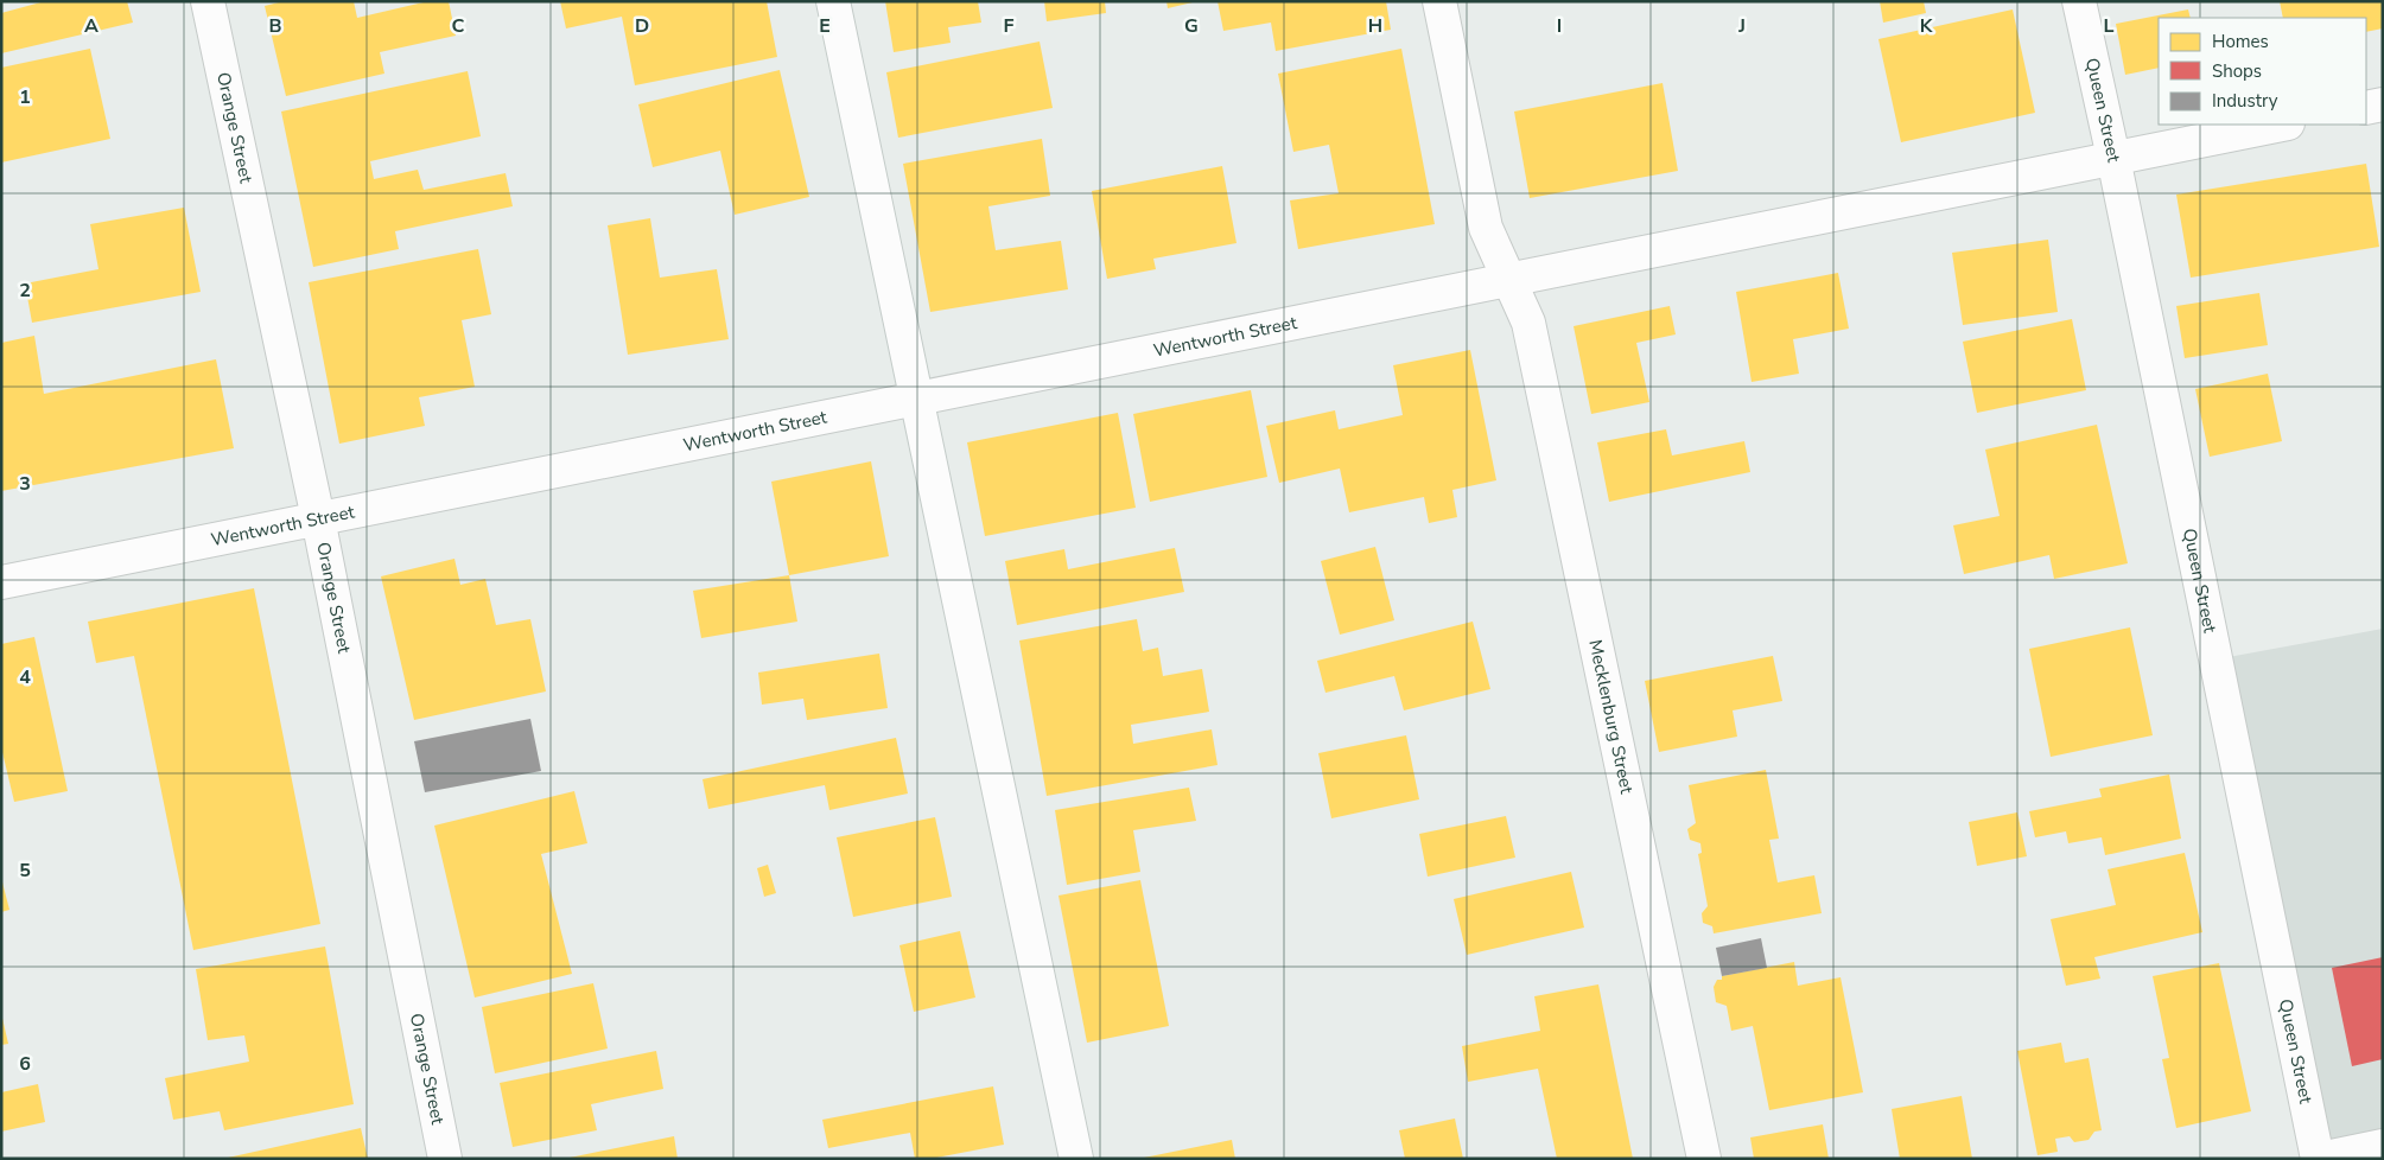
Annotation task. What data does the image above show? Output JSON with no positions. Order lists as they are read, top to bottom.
{
  "streets": {
    "street": [
      "Queen Street",
      "Orange Street",
      "Wentworth Street",
      "Mecklenburg Street"
    ]
  },
  "crossings": [
    ["Queen Street", "Wentworth Street"],
    ["Orange Street", "Wentworth Street"],
    ["Wentworth Street", "Mecklenburg Street"]
  ],
  "legend": ["Homes", "Shops", "Industry"],
  "grid": {
    "columns": [
      "A",
      "B",
      "C",
      "D",
      "E",
      "F",
      "G",
      "H",
      "I",
      "J",
      "K",
      "L"
    ],
    "rows": [
      "1",
      "2",
      "3",
      "4",
      "5",
      "6"
    ]
  }
}
